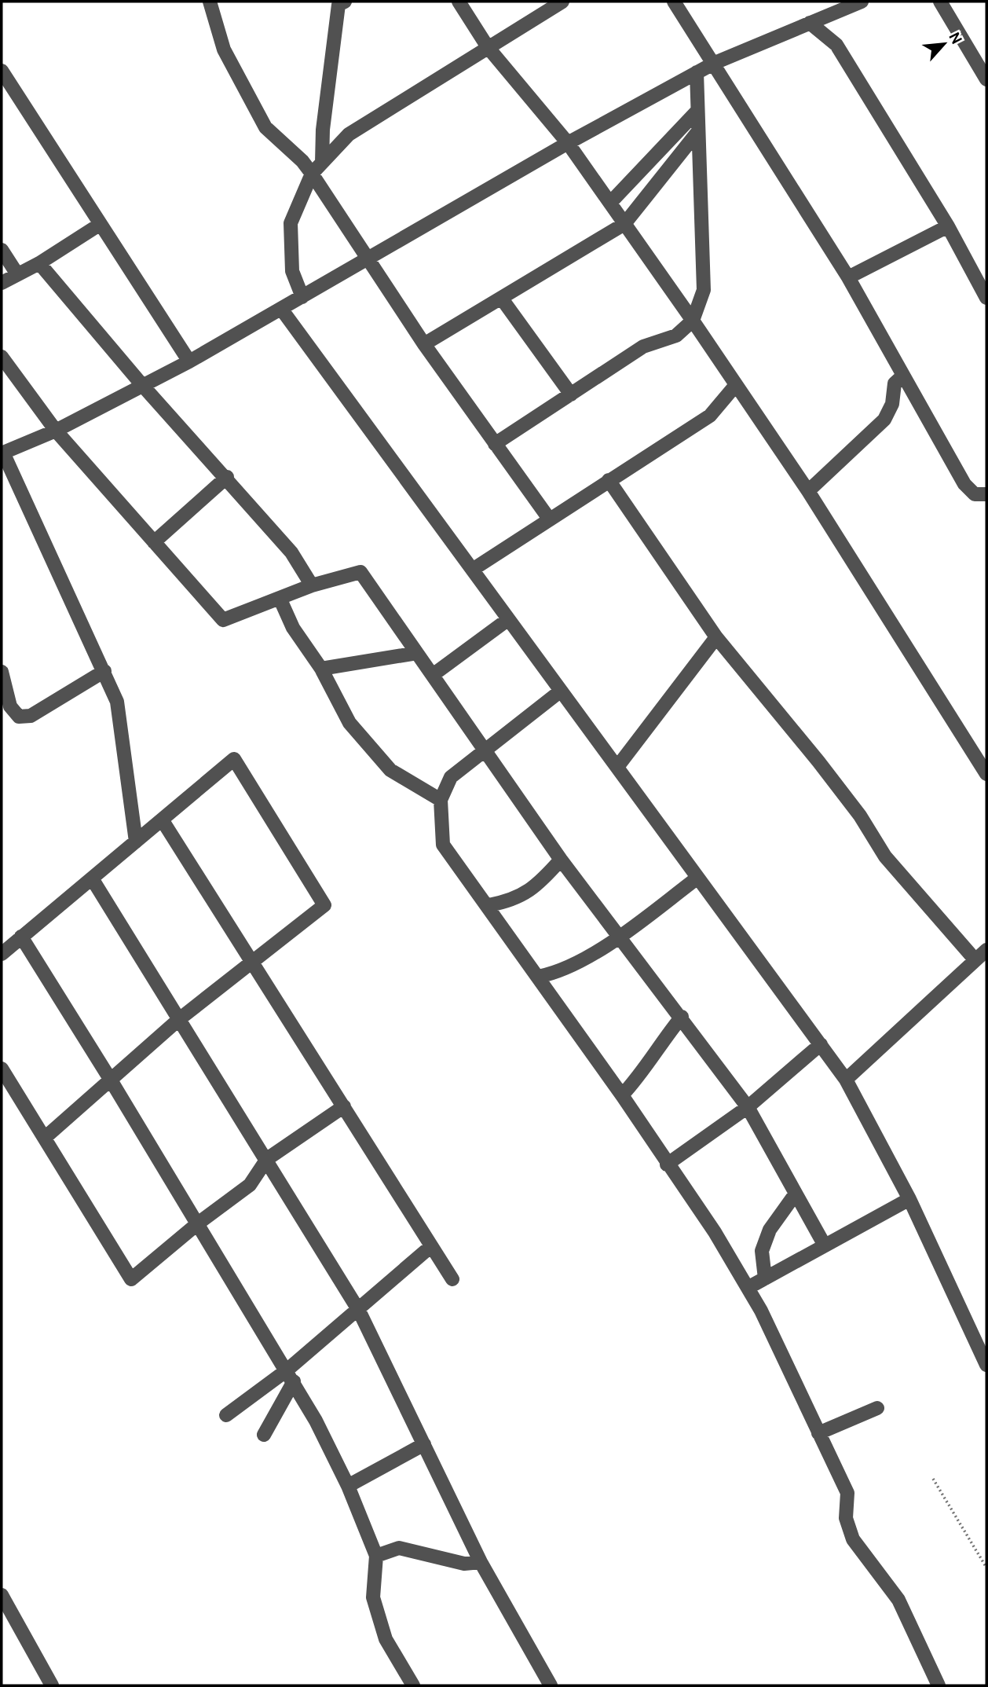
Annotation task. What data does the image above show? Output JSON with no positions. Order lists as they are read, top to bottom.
{
  "north": "top right"
}
